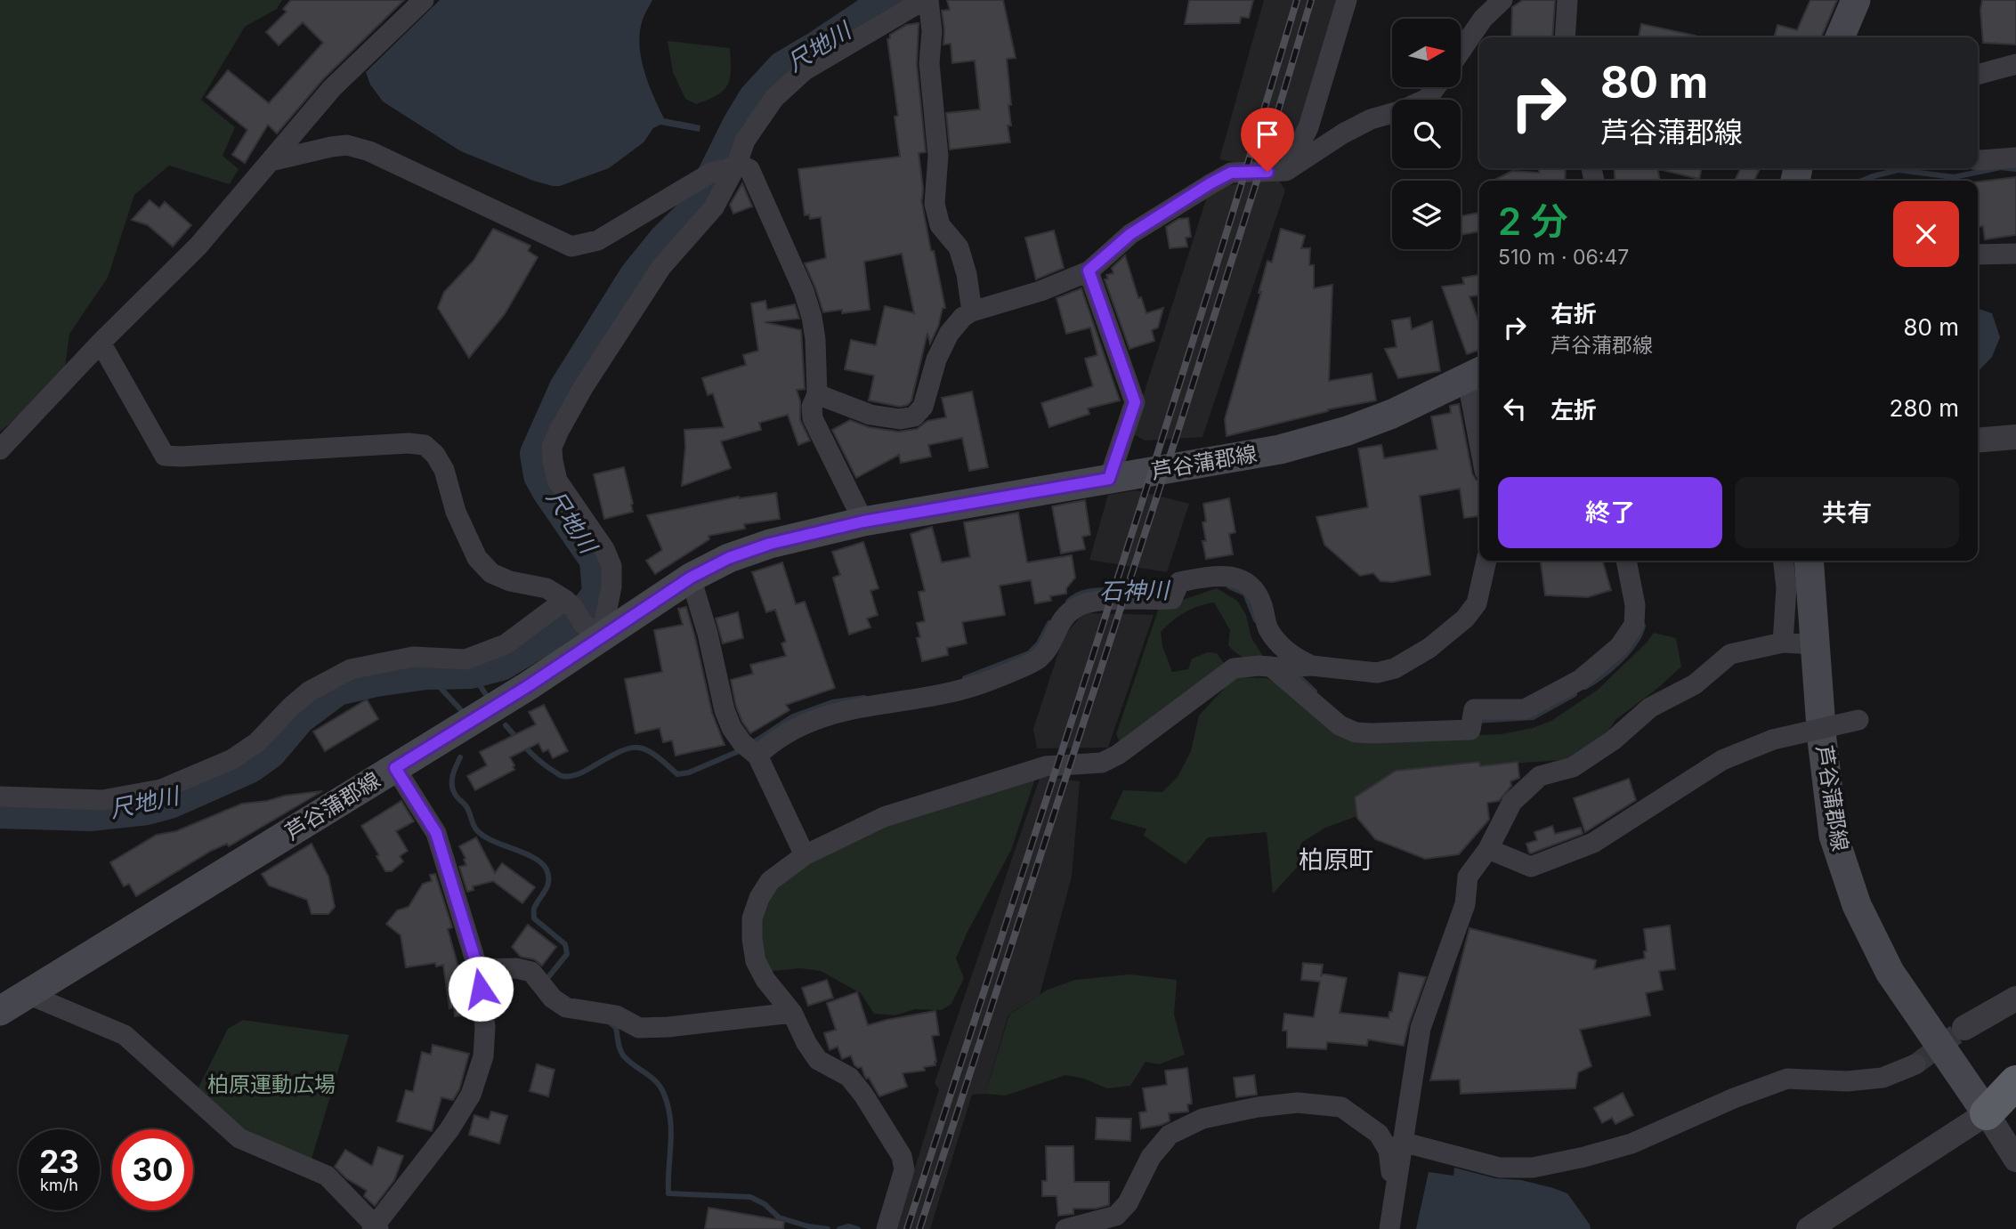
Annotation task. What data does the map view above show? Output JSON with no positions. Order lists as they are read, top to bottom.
{
  "streets": {
    "main road": ["芦谷蒲郡線"]
  },
  "districts": ["柏原町"],
  "water": ["尺地川", "石神川"],
  "parks": ["柏原運動広場"],
  "north": "right",
  "page": {
    "turn": ["80 m", "芦谷蒲郡線"],
    "heading": ["2 分", "510 m · 06:47"],
    "list": [
      {
        "name": "右折",
        "note": "芦谷蒲郡線",
        "value": "80 m"
      },
      {
        "name": "左折",
        "value": "280 m"
      }
    ],
    "buttons": ["終了", "共有"],
    "speed": "23 km/h",
    "limit": "30"
  }
}
